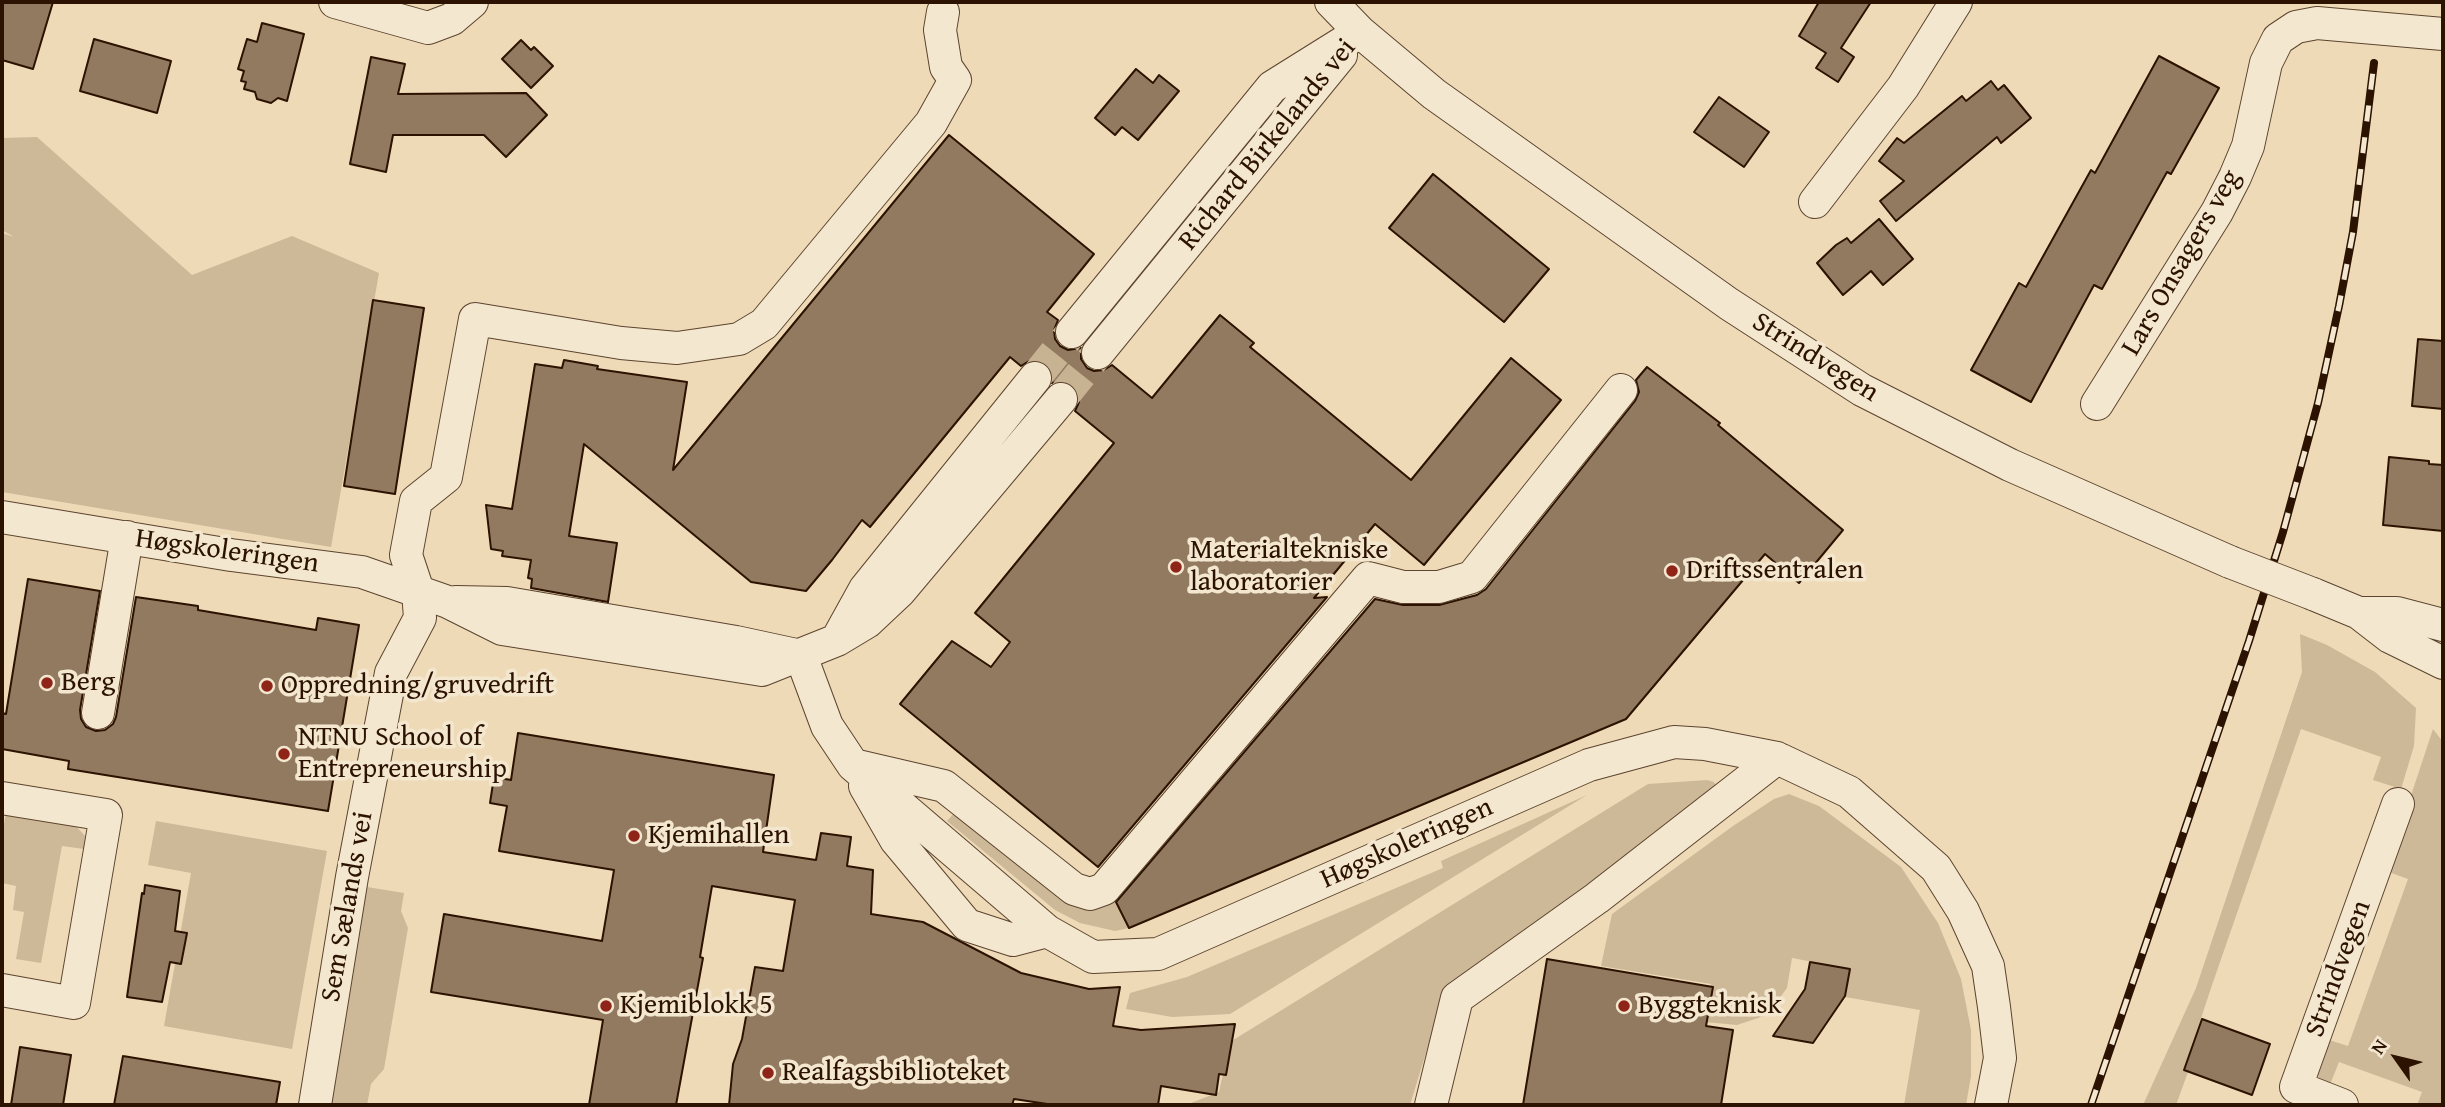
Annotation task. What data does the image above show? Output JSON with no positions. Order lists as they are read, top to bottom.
{
  "streets": {
    "street": [
      "Richard Birkelands vei",
      "Lars Onsagers veg",
      "Strindvegen",
      "Høgskoleringen",
      "Sem Sælands vei"
    ]
  },
  "crossings": [
    ["Richard Birkelands vei", "Strindvegen"],
    ["Høgskoleringen", "Sem Sælands vei"]
  ],
  "places": [
    "Materialtekniske laboratorier",
    "Driftssentralen",
    "Berg",
    "Oppredning/gruvedrift",
    "NTNU School of Entrepreneurship",
    "Kjemihallen",
    "Kjemiblokk 5",
    "Byggteknisk",
    "Realfagsbiblioteket"
  ],
  "north": "top left"
}
